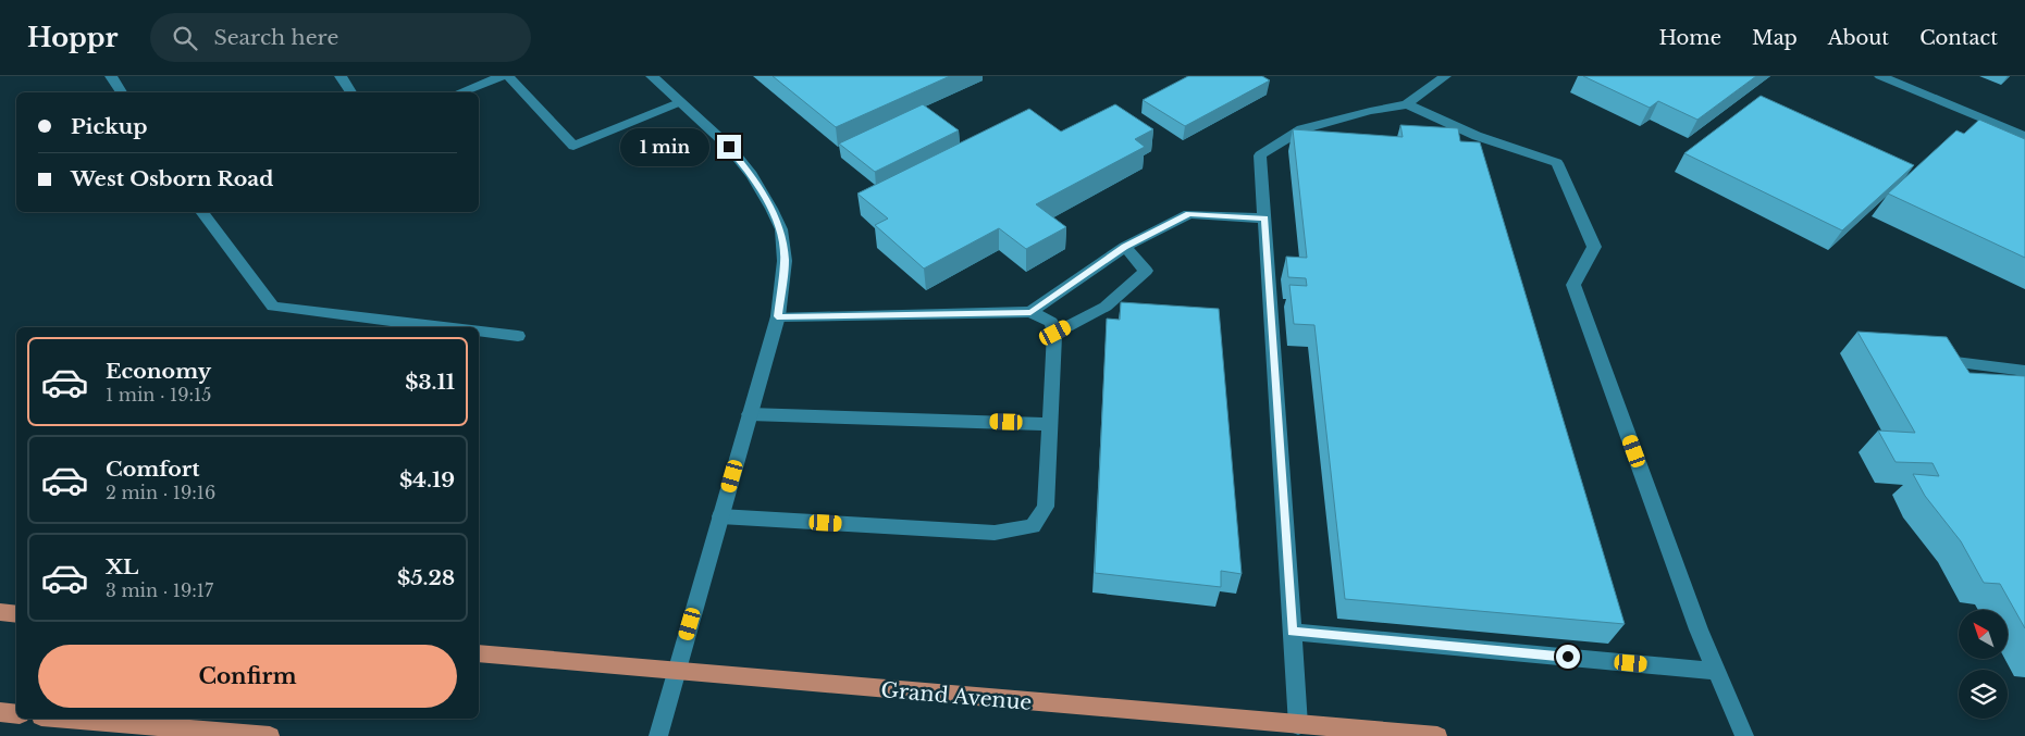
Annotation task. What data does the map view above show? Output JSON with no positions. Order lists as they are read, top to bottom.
{
  "streets": {
    "highway": ["Grand Avenue"]
  },
  "north": "top left",
  "page": {
    "header": "Hoppr",
    "search": "Search here",
    "nav": [
      "Home",
      "Map",
      "About",
      "Contact"
    ],
    "banner": ["Pickup", "West Osborn Road"],
    "bubble": "1 min",
    "list": [
      {
        "name": "Economy",
        "note": "1 min · 19:15",
        "value": "$3.11"
      },
      {
        "name": "Comfort",
        "note": "2 min · 19:16",
        "value": "$4.19"
      },
      {
        "name": "XL",
        "note": "3 min · 19:17",
        "value": "$5.28"
      }
    ],
    "buttons": "Confirm"
  }
}
